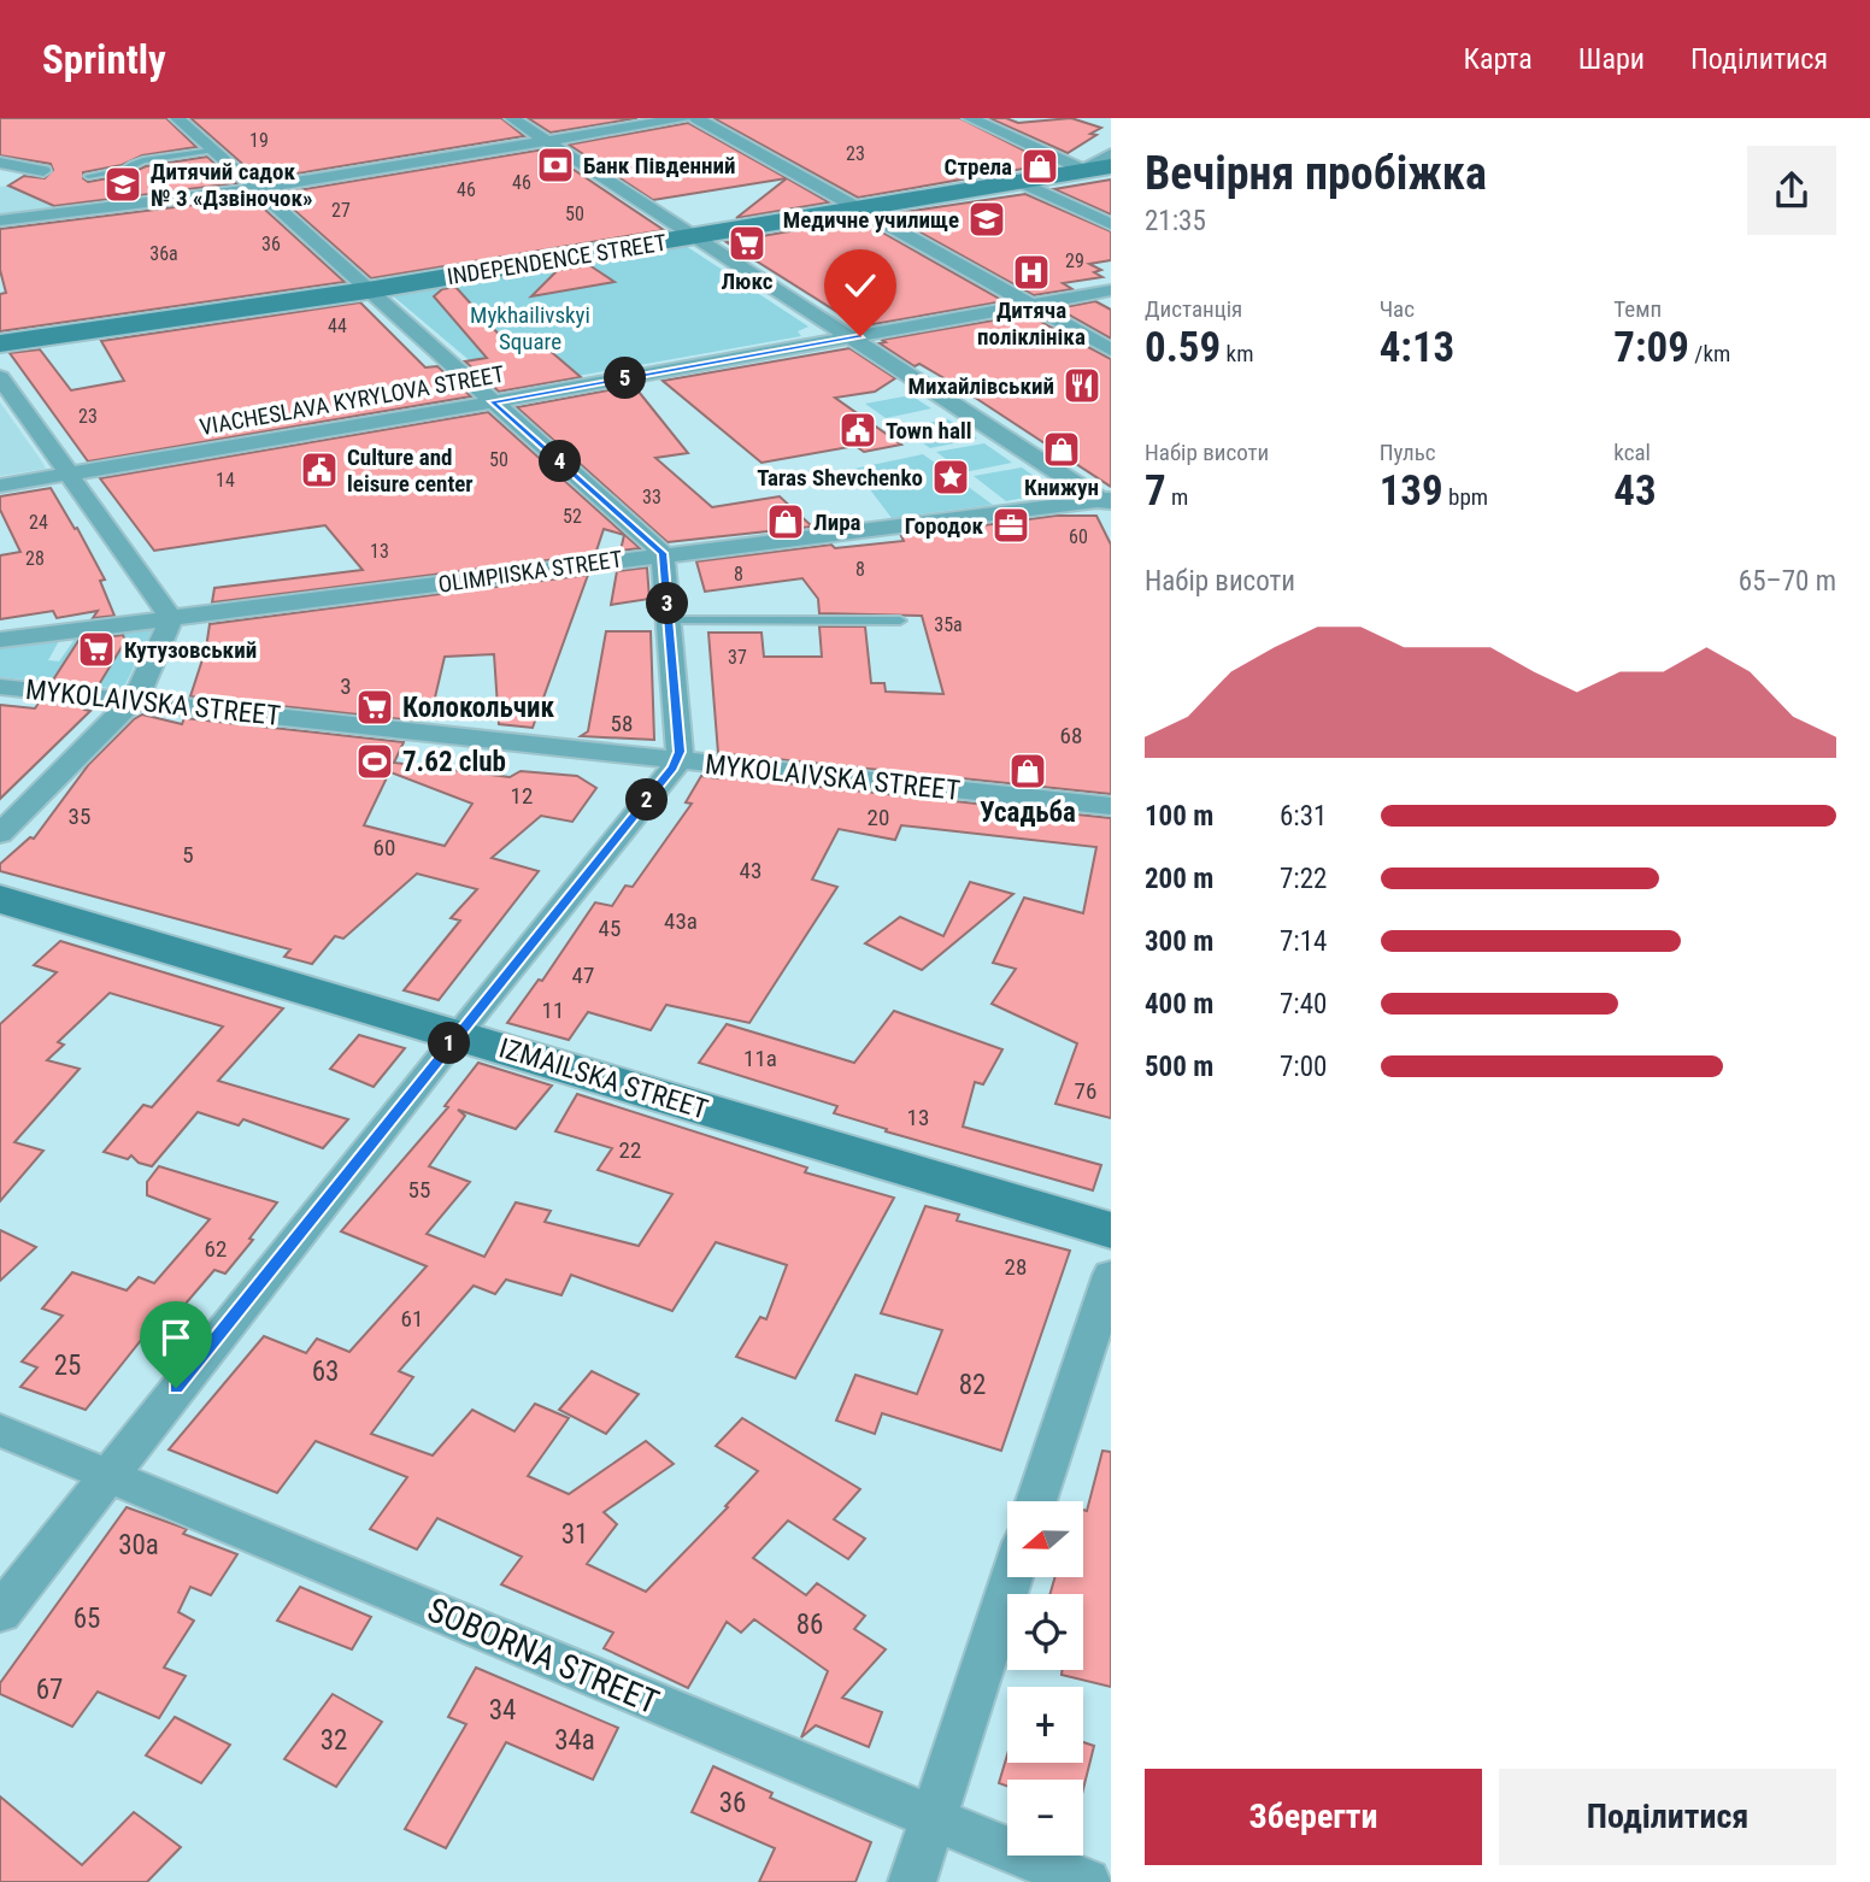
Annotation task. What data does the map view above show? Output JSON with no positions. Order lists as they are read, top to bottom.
{
  "streets": {
    "street": [
      "INDEPENDENCE STREET",
      "VIACHESLAVA KYRYLOVA STREET",
      "OLIMPIISKA STREET",
      "MYKOLAIVSKA STREET",
      "IZMAILSKA STREET",
      "SOBORNA STREET"
    ]
  },
  "parks": ["Mykhailivskyi Square"],
  "places": {
    "bank": ["Банк Південний"],
    "shop": [
      "Стрела",
      "Книжун",
      "Лира",
      "Усадьба"
    ],
    "school or university": ["Дитячий садок № 3 «Дзвіночок»", "Медичне училище"],
    "supermarket": ["Люкс", "Кутузовський", "Колокольчик"],
    "hospital": ["Дитяча поліклініка"],
    "restaurant": ["Михайлівський"],
    "public building": ["Town hall", "Culture and leisure center"],
    "place": ["Taras Shevchenko"],
    "office": ["Городок"],
    "sports": ["7.62 club"]
  },
  "house_numbers": [
    "19",
    "23",
    "46",
    "46",
    "27",
    "50",
    "36",
    "36а",
    "29",
    "44",
    "23",
    "50",
    "14",
    "33",
    "52",
    "24",
    "60",
    "13",
    "28",
    "8",
    "8",
    "35а",
    "37",
    "3",
    "58",
    "68",
    "12",
    "35",
    "20",
    "60",
    "5",
    "43",
    "43а",
    "45",
    "47",
    "11",
    "11а",
    "76",
    "13",
    "22",
    "55",
    "62",
    "28",
    "61",
    "25",
    "63",
    "82",
    "31",
    "30а",
    "65",
    "86",
    "67",
    "34",
    "32",
    "34а",
    "36"
  ],
  "north": "left",
  "page": {
    "header": "Sprintly",
    "nav": ["Карта", "Шари", "Поділитися"],
    "heading": ["Вечірня пробіжка", "21:35"],
    "stats": [
      ["Дистанція", "0.59 km"],
      ["Час", "4:13"],
      ["Темп", "7:09 /km"],
      ["Набір висоти", "7 m"],
      ["Пульс", "139 bpm"],
      ["kcal", "43"]
    ],
    "pins": [
      "5",
      "4",
      "3",
      "2",
      "1"
    ],
    "chart": ["Набір висоти", "65–70 m"],
    "list": [
      {
        "name": "100 m",
        "note": "6:31"
      },
      {
        "name": "200 m",
        "note": "7:22"
      },
      {
        "name": "300 m",
        "note": "7:14"
      },
      {
        "name": "400 m",
        "note": "7:40"
      },
      {
        "name": "500 m",
        "note": "7:00"
      }
    ],
    "map_buttons": ["+", "−"],
    "buttons": ["Зберегти", "Поділитися"]
  }
}
